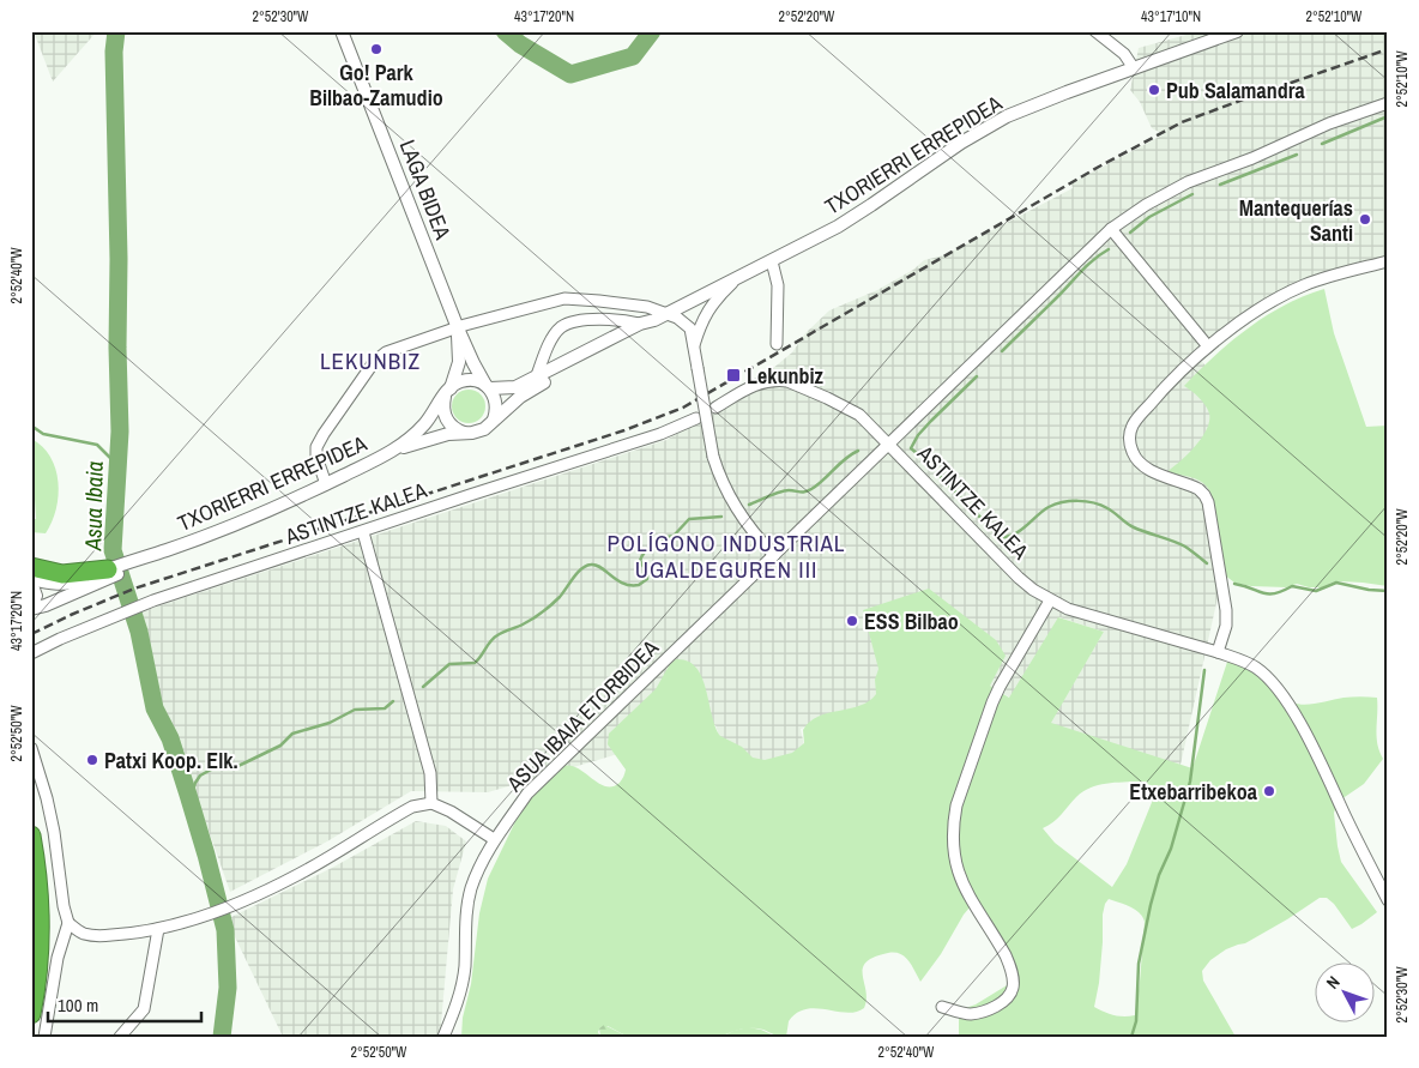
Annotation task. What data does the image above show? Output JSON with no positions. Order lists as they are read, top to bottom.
{
  "streets": {
    "street": [
      "TXORIERRI ERREPIDEA",
      "LAGA BIDEA",
      "ASTINTZE KALEA",
      "ASUA IBAIA ETORBIDEA"
    ]
  },
  "crossings": [
    ["TXORIERRI ERREPIDEA", "LAGA BIDEA"],
    ["ASTINTZE KALEA", "ASUA IBAIA ETORBIDEA"]
  ],
  "districts": ["LEKUNBIZ", "POLÍGONO INDUSTRIAL UGALDEGUREN III"],
  "water": ["Asua Ibaia"],
  "places": {
    "other": [
      "Go! Park Bilbao-Zamudio",
      "Pub Salamandra",
      "Mantequerías Santi",
      "ESS Bilbao",
      "Patxi Koop. Elk.",
      "Etxebarribekoa"
    ],
    "transit": ["Lekunbiz"]
  },
  "scale_bar": "100 m",
  "north": "top left",
  "coordinates": [
    "2°52'30\"W",
    "43°17'20\"N",
    "2°52'20\"W",
    "43°17'10\"N",
    "2°52'10\"W",
    "2°52'40\"W",
    "2°52'50\"W"
  ]
}
